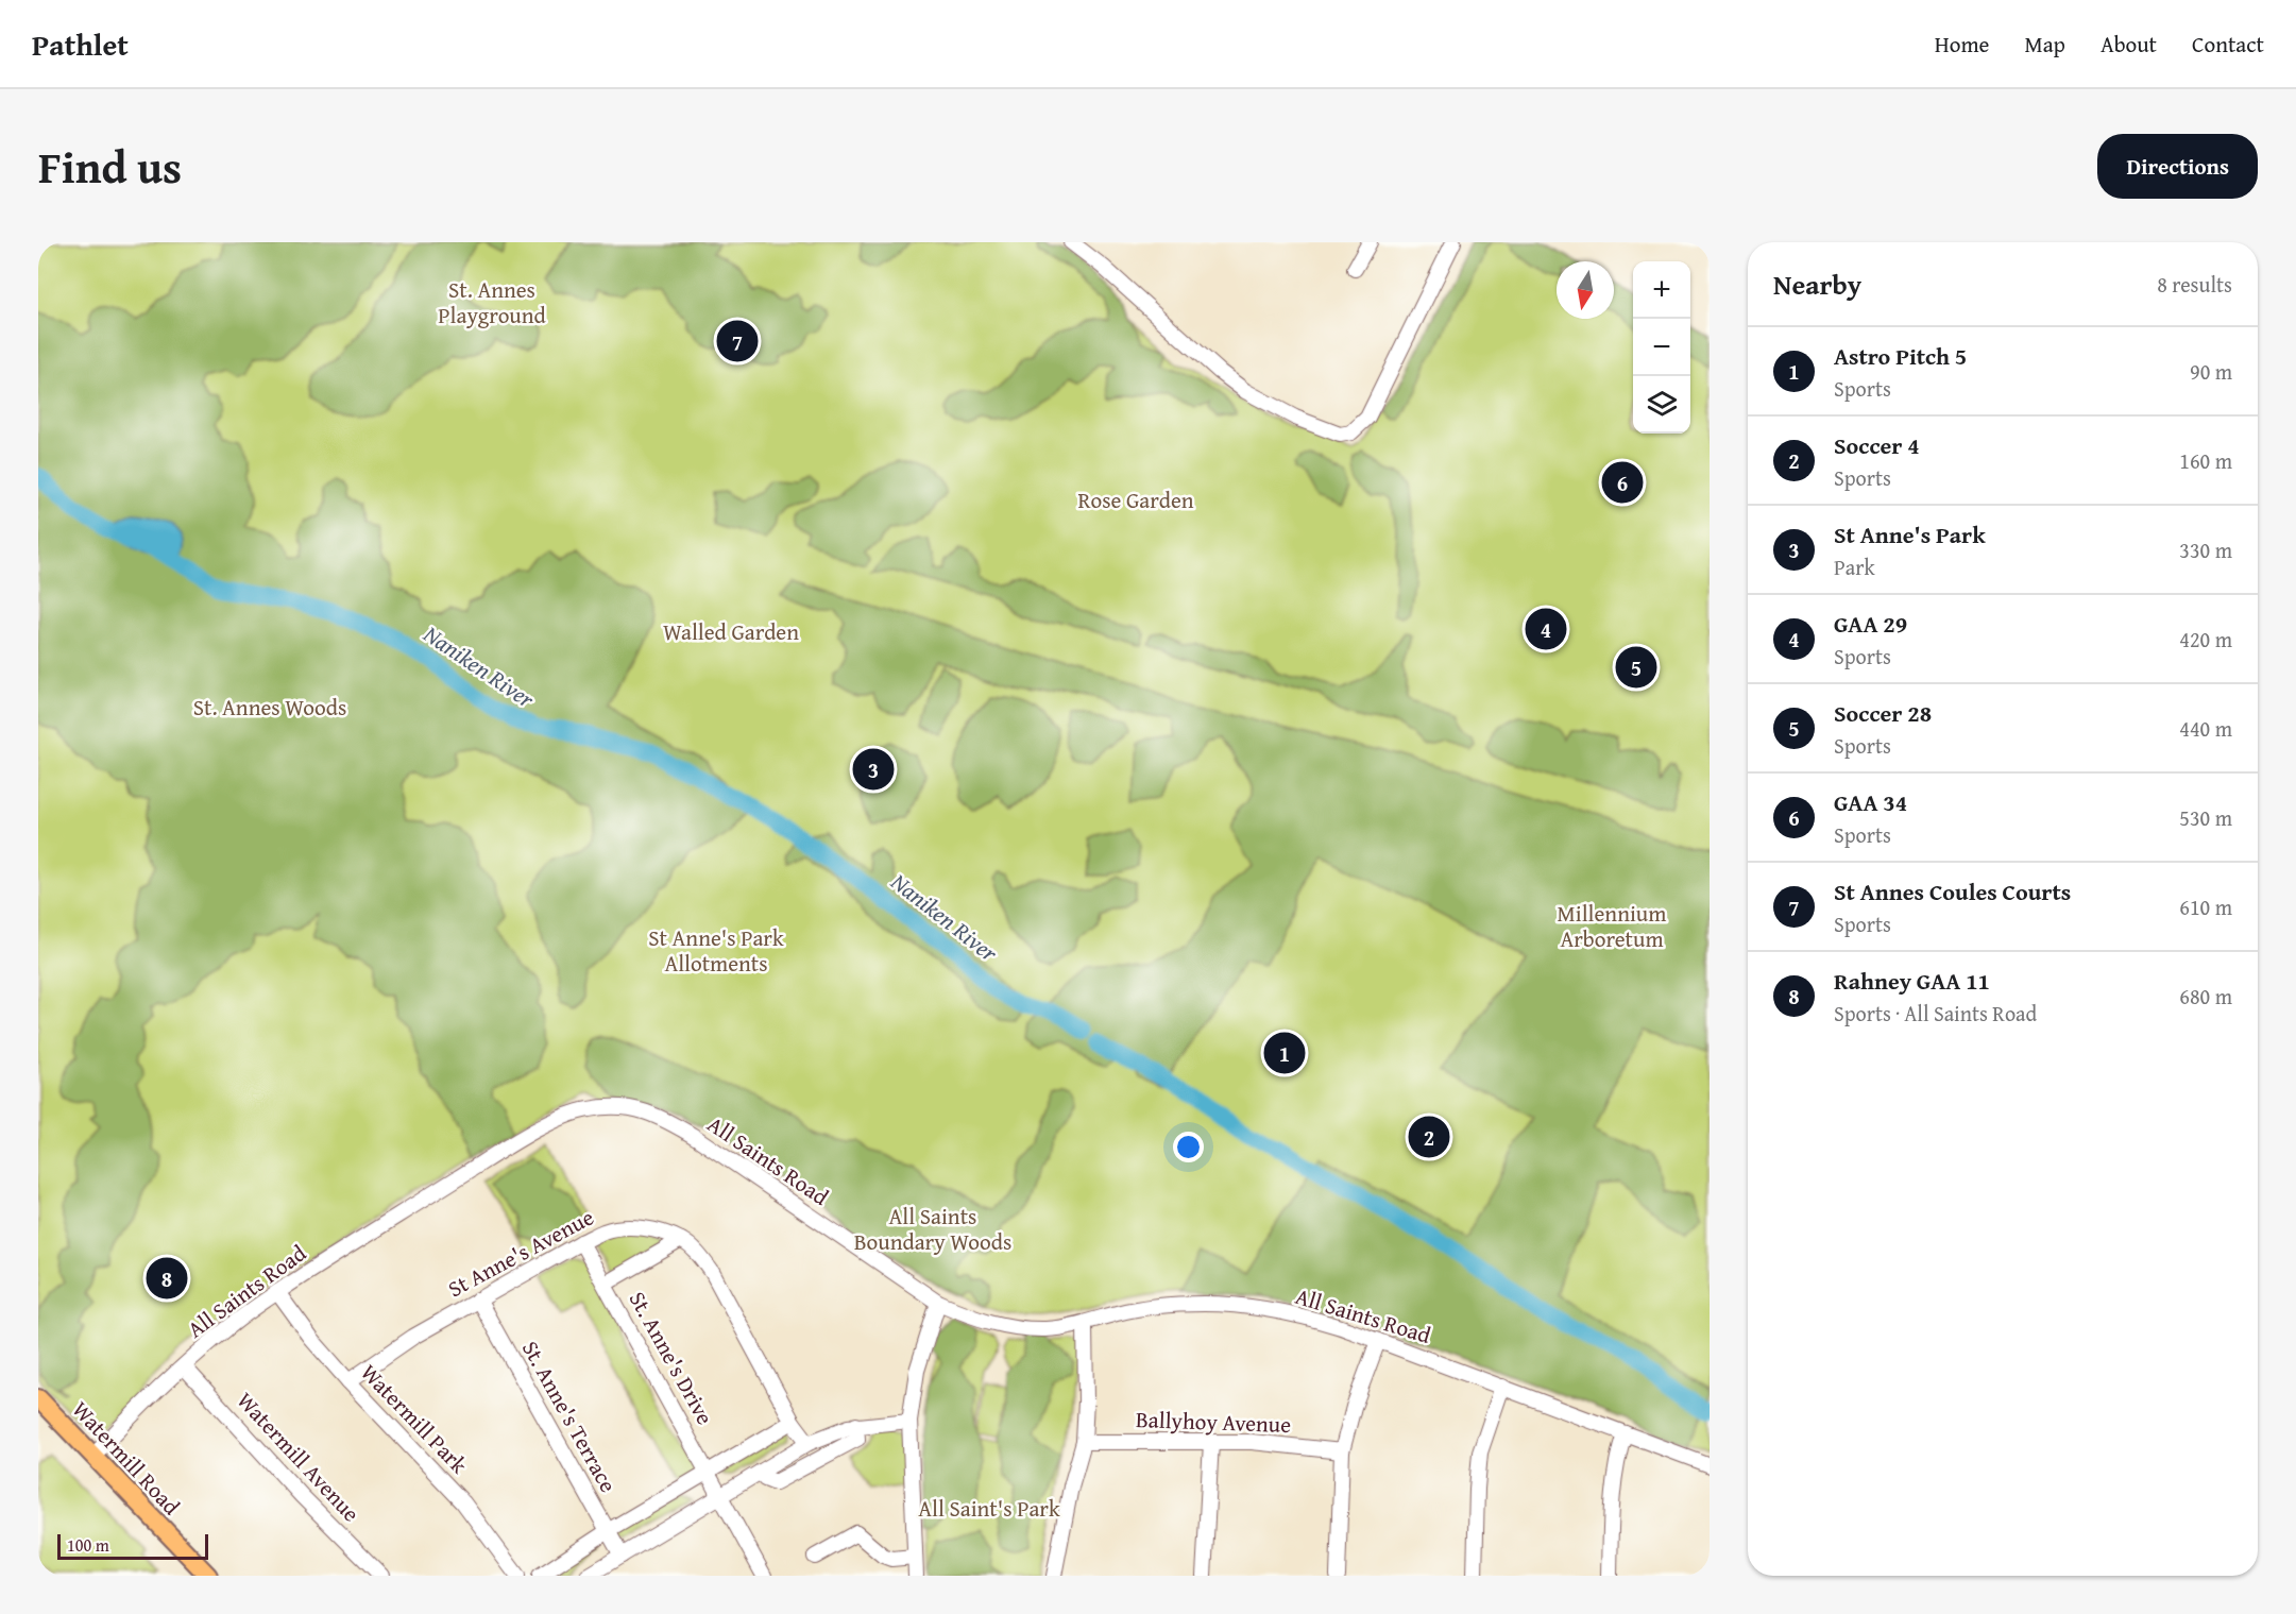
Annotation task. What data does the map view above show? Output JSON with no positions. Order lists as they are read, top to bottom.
{
  "streets": {
    "main road": ["Watermill Road"],
    "street": [
      "All Saints Road",
      "St Anne's Avenue",
      "St. Anne's Drive",
      "St. Anne's Terrace",
      "Watermill Park",
      "Ballyhoy Avenue",
      "Watermill Avenue"
    ]
  },
  "crossings": [
    ["All Saints Road", "Watermill Park"],
    ["All Saints Road", "Watermill Avenue"],
    ["All Saints Road", "Watermill Road"],
    ["St Anne's Avenue", "St. Anne's Drive"],
    ["St Anne's Avenue", "St. Anne's Terrace"],
    ["St Anne's Avenue", "Watermill Park"]
  ],
  "water": ["Naniken River"],
  "parks": [
    "St. Annes Playground",
    "Rose Garden",
    "Walled Garden",
    "St. Annes Woods",
    "Millennium Arboretum",
    "St Anne's Park Allotments",
    "All Saints Boundary Woods",
    "All Saint's Park"
  ],
  "scale_bar": "100 m",
  "north": "bottom",
  "page": {
    "header": "Pathlet",
    "nav": [
      "Home",
      "Map",
      "About",
      "Contact"
    ],
    "title": "Find us",
    "buttons": "Directions",
    "heading": ["Nearby", "8 results"],
    "map_buttons": ["+", "−"],
    "pins": [
      "7",
      "6",
      "4",
      "5",
      "3",
      "1",
      "2",
      "8"
    ],
    "list": [
      {
        "mark": "1",
        "name": "Astro Pitch 5",
        "note": "Sports",
        "value": "90 m"
      },
      {
        "mark": "2",
        "name": "Soccer 4",
        "note": "Sports",
        "value": "160 m"
      },
      {
        "mark": "3",
        "name": "St Anne's Park",
        "note": "Park",
        "value": "330 m"
      },
      {
        "mark": "4",
        "name": "GAA 29",
        "note": "Sports",
        "value": "420 m"
      },
      {
        "mark": "5",
        "name": "Soccer 28",
        "note": "Sports",
        "value": "440 m"
      },
      {
        "mark": "6",
        "name": "GAA 34",
        "note": "Sports",
        "value": "530 m"
      },
      {
        "mark": "7",
        "name": "St Annes Coules Courts",
        "note": "Sports",
        "value": "610 m"
      },
      {
        "mark": "8",
        "name": "Rahney GAA 11",
        "note": "Sports · All Saints Road",
        "value": "680 m"
      }
    ],
    "scale": "100 m"
  }
}
